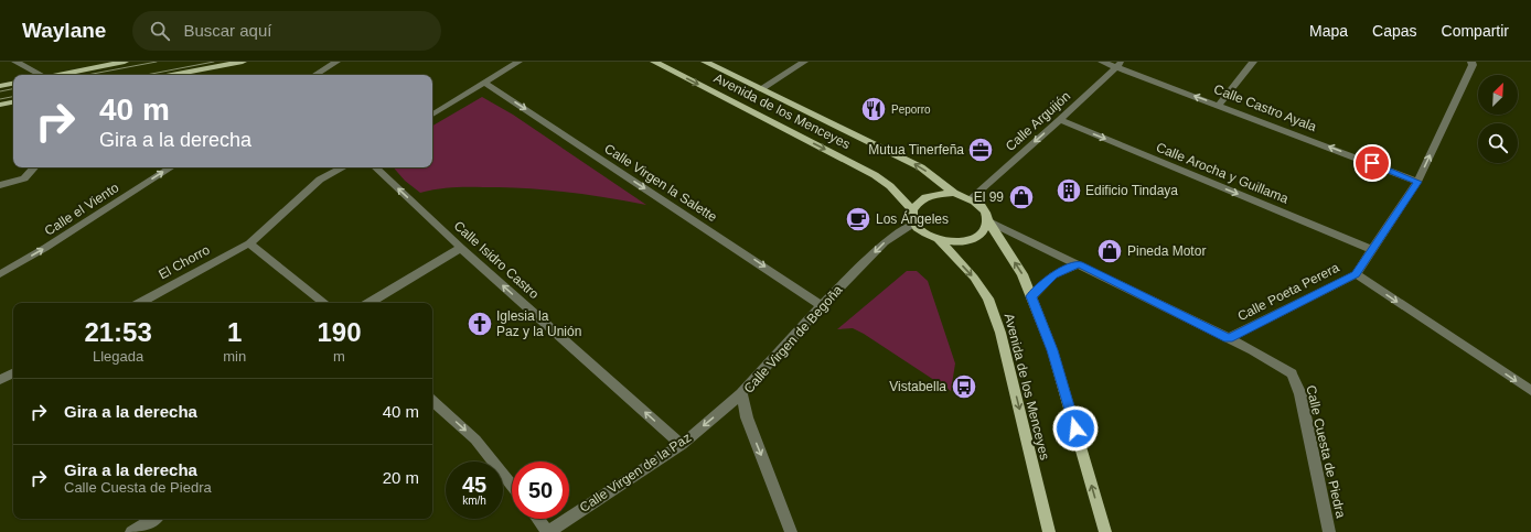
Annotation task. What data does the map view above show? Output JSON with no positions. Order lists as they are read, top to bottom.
{
  "streets": {
    "main road": ["Avenida de los Menceyes"],
    "street": [
      "Calle Castro Ayala",
      "Calle Arguijón",
      "Calle Arocha y Guillama",
      "Calle Virgen la Salette",
      "Calle el Viento",
      "Calle Isidro Castro",
      "El Chorro",
      "Calle Poeta Perera",
      "Calle Virgen de Begoña",
      "Calle Cuesta de Piedra",
      "Calle Virgen de la Paz"
    ]
  },
  "crossings": [
    ["Calle Castro Ayala", "Calle Arguijón"],
    ["Calle Castro Ayala", "Calle Poeta Perera"],
    ["Avenida de los Menceyes", "Calle Arguijón"],
    ["Avenida de los Menceyes", "Calle Virgen de Begoña"],
    ["Avenida de los Menceyes", "Calle Cuesta de Piedra"],
    ["Calle Arguijón", "Calle Arocha y Guillama"],
    ["Calle Arguijón", "Calle Virgen de Begoña"],
    ["Calle Arguijón", "Calle Cuesta de Piedra"],
    ["Calle Arocha y Guillama", "Calle Poeta Perera"],
    ["Calle Virgen la Salette", "Calle Virgen de Begoña"],
    ["Calle Isidro Castro", "Calle Virgen de la Paz"],
    ["Calle Poeta Perera", "Calle Cuesta de Piedra"],
    ["Calle Virgen de Begoña", "Calle Cuesta de Piedra"],
    ["Calle Virgen de Begoña", "Calle Virgen de la Paz"]
  ],
  "one_way": [
    "Calle Castro Ayala",
    "Calle Arguijón",
    "Calle Arocha y Guillama",
    "Calle Virgen la Salette",
    "Calle el Viento",
    "Calle Isidro Castro",
    "Calle Virgen de Begoña"
  ],
  "places": {
    "restaurant": ["Peporro"],
    "office": ["Mutua Tinerfeña"],
    "building": ["Edificio Tindaya"],
    "shop": ["El 99", "Pineda Motor"],
    "cafe": ["Los Ángeles"],
    "church": ["Iglesia la Paz y la Unión"],
    "bus stop": ["Vistabella"]
  },
  "north": "top right",
  "page": {
    "header": "Waylane",
    "search": "Buscar aquí",
    "nav": ["Mapa", "Capas", "Compartir"],
    "turn": ["40 m", "Gira a la derecha"],
    "eta": [
      "21:53",
      "Llegada",
      "1",
      "min",
      "190",
      "m"
    ],
    "list": [
      {
        "name": "Gira a la derecha",
        "value": "40 m"
      },
      {
        "name": "Gira a la derecha",
        "note": "Calle Cuesta de Piedra",
        "value": "20 m"
      }
    ],
    "speed": "45 km/h",
    "limit": "50"
  }
}
